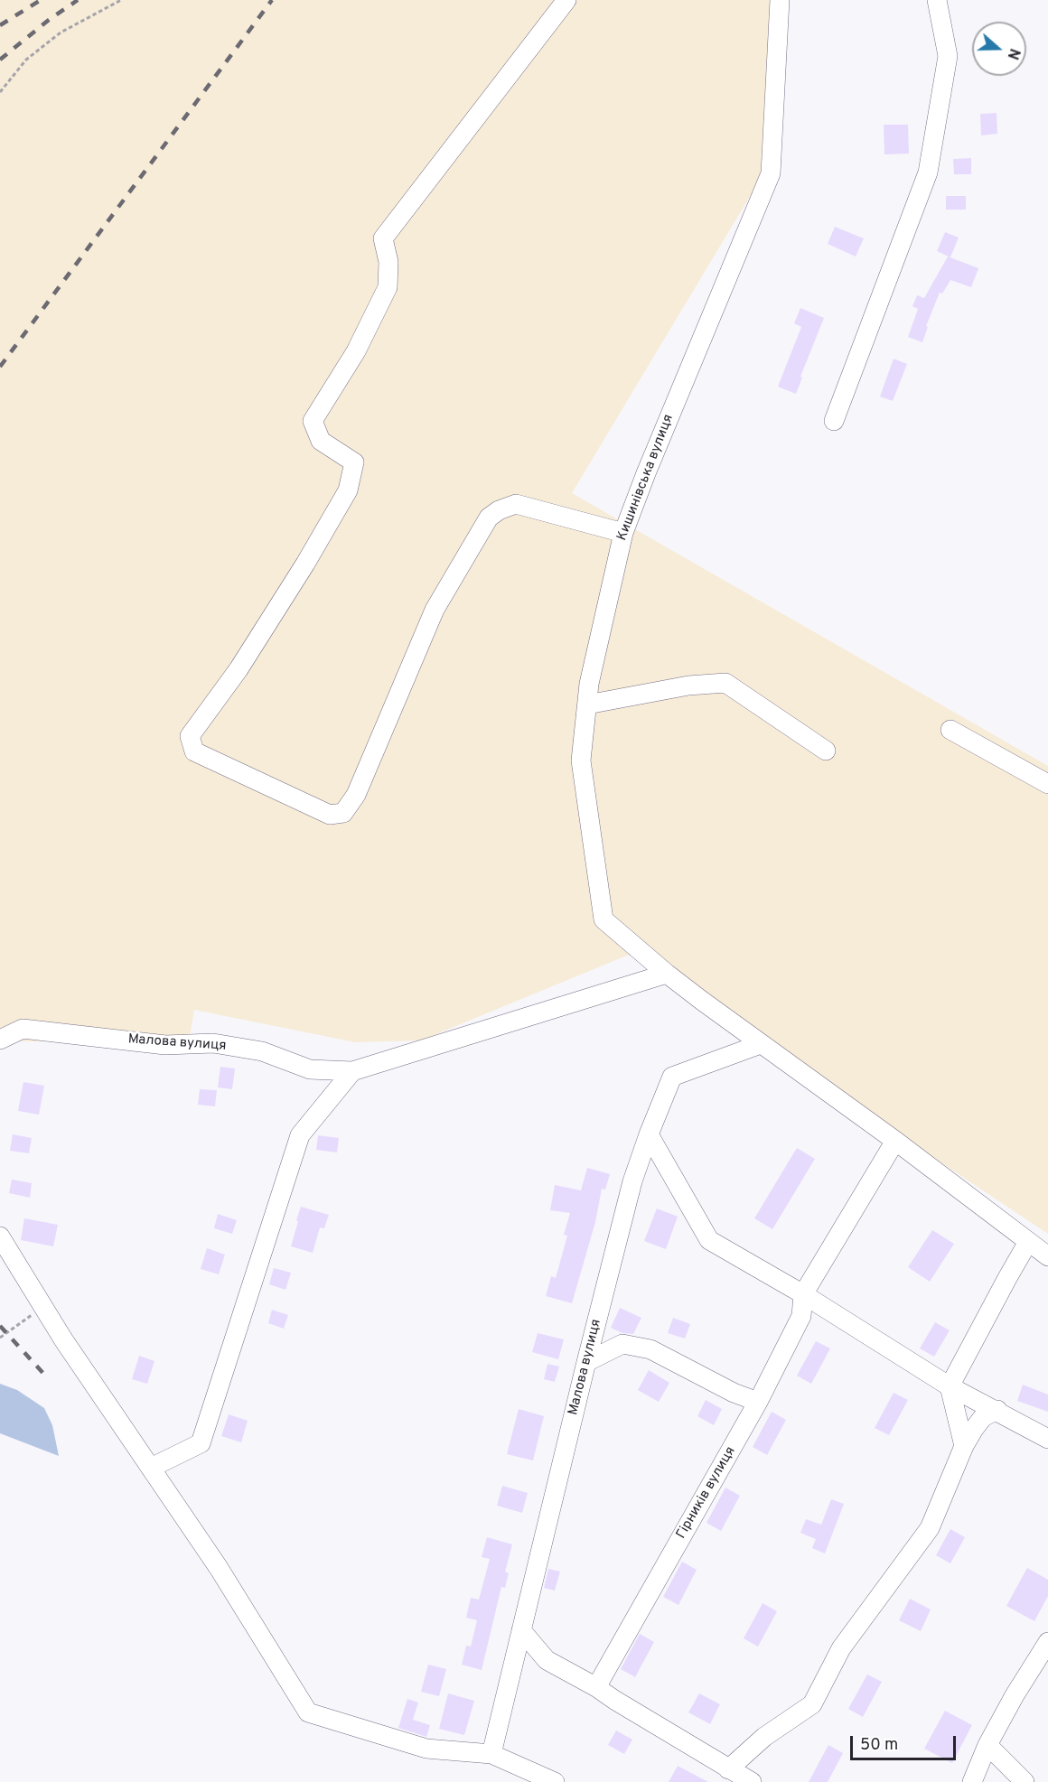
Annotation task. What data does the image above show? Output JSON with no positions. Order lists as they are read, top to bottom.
{
  "streets": {
    "street": ["Кишинівська вулиця", "Малова вулиця", "Гірників вулиця"]
  },
  "crossings": [
    ["Кишинівська вулиця", "Малова вулиця"],
    ["Кишинівська вулиця", "Гірників вулиця"]
  ],
  "scale_bar": "50 m",
  "north": "right"
}
